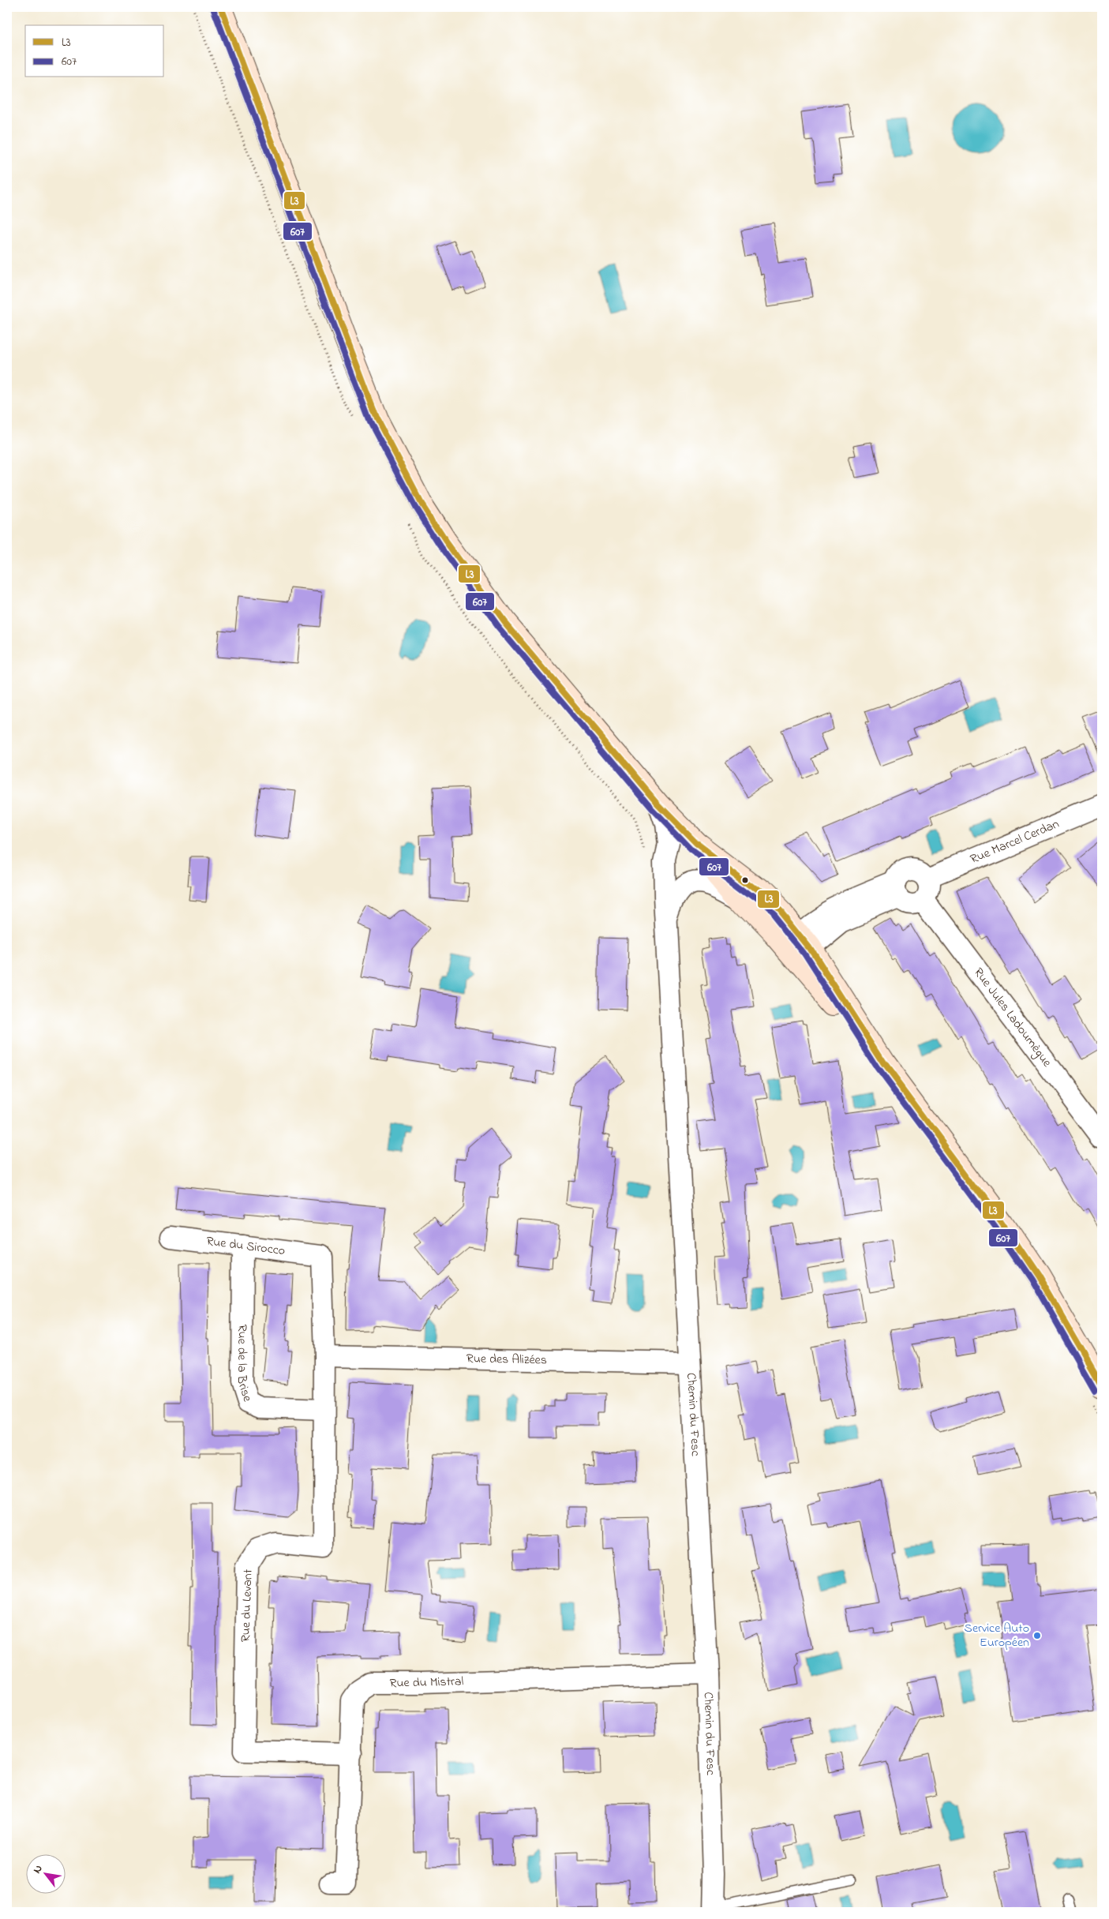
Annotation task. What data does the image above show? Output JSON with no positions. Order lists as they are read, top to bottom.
{
  "streets": {
    "street": [
      "Rue Marcel Cerdan",
      "Rue Jules Ladoumègue",
      "Rue du Sirocco",
      "Rue des Alizées",
      "Rue de la Brise",
      "Chemin du Fesc",
      "Rue du Levant",
      "Rue du Mistral"
    ]
  },
  "crossings": [
    ["Rue Marcel Cerdan", "Rue Jules Ladoumègue"],
    ["Rue du Sirocco", "Rue de la Brise"],
    ["Rue du Sirocco", "Rue du Levant"],
    ["Rue des Alizées", "Chemin du Fesc"],
    ["Rue des Alizées", "Rue du Levant"],
    ["Rue de la Brise", "Rue du Levant"],
    ["Chemin du Fesc", "Rue du Mistral"],
    ["Rue du Levant", "Rue du Mistral"]
  ],
  "places": ["Service Auto Européen"],
  "lines": ["transit line L3", "transit line 607"],
  "legend": ["L3", "607"],
  "north": "top left"
}
